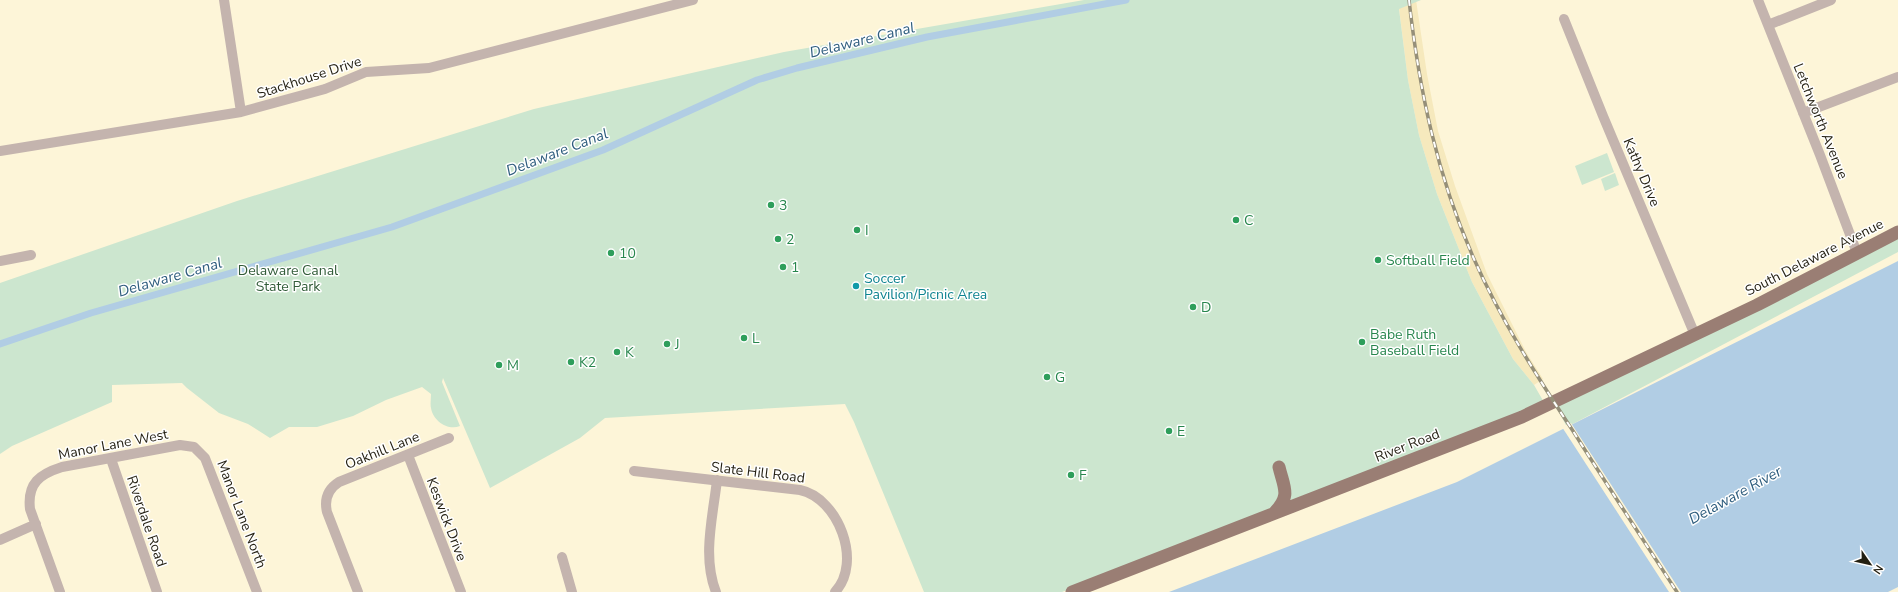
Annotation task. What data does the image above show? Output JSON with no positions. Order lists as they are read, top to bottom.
{
  "streets": {
    "main road": ["South Delaware Avenue", "River Road"],
    "street": [
      "Stackhouse Drive",
      "Letchworth Avenue",
      "Kathy Drive",
      "Manor Lane West",
      "Oakhill Lane",
      "Slate Hill Road",
      "Manor Lane North",
      "Keswick Drive",
      "Riverdale Road"
    ]
  },
  "crossings": [
    ["Letchworth Avenue", "South Delaware Avenue"],
    ["Kathy Drive", "River Road"],
    ["South Delaware Avenue", "River Road"],
    ["Manor Lane West", "Manor Lane North"],
    ["Manor Lane West", "Riverdale Road"],
    ["Oakhill Lane", "Keswick Drive"]
  ],
  "water": ["Delaware Canal", "Delaware River"],
  "parks": ["Delaware Canal State Park"],
  "places": [
    "3",
    "C",
    "I",
    "2",
    "10",
    "Softball Field",
    "1",
    "Soccer Pavilion/Picnic Area",
    "D",
    "L",
    "Babe Ruth Baseball Field",
    "J",
    "K",
    "K2",
    "M",
    "G",
    "E",
    "F"
  ],
  "north": "bottom right"
}
